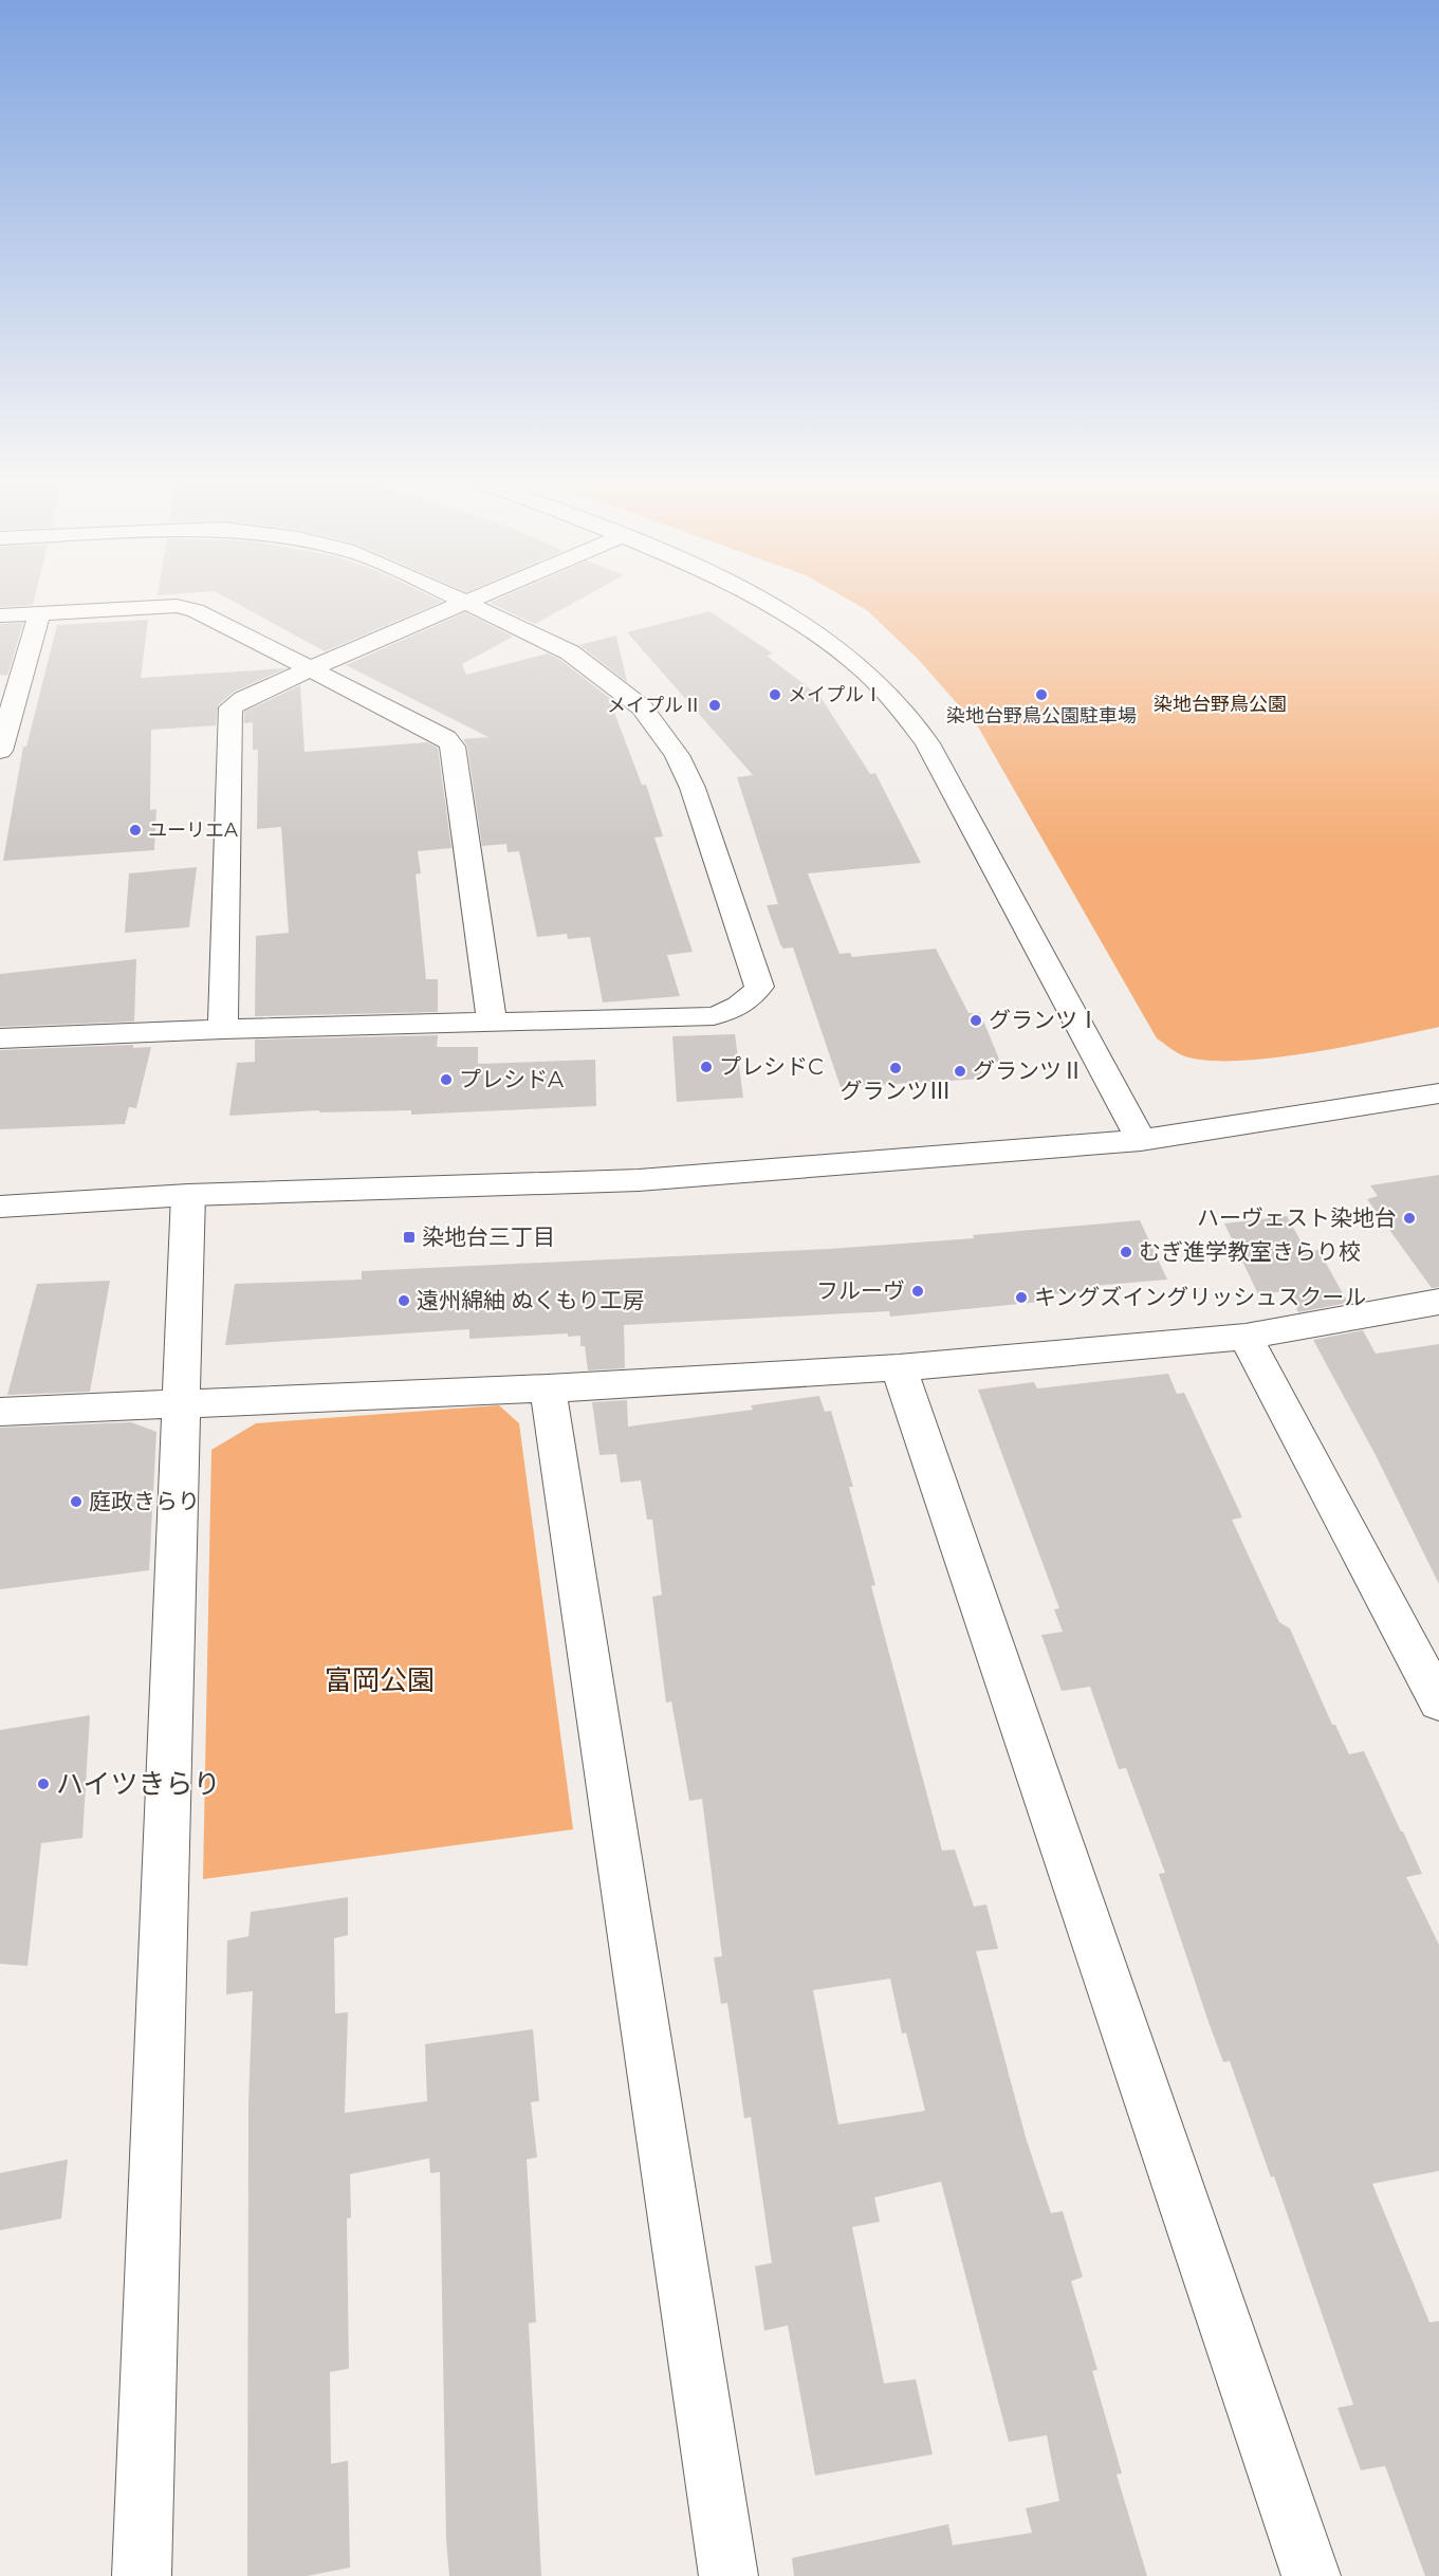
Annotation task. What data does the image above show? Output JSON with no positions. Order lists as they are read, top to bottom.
{
  "parks": ["染地台野鳥公園", "富岡公園"],
  "places": {
    "other": [
      "メイプルⅠ",
      "染地台野鳥公園駐車場",
      "メイプルⅡ",
      "ユーリエA",
      "グランツⅠ",
      "プレシドC",
      "グランツⅢ",
      "グランツⅡ",
      "プレシドA",
      "ハーヴェスト染地台",
      "むぎ進学教室きらり校",
      "フルーヴ",
      "キングズイングリッシュスクール",
      "遠州綿紬 ぬくもり工房",
      "庭政きらり",
      "ハイツきらり"
    ],
    "transit": ["染地台三丁目"]
  }
}
